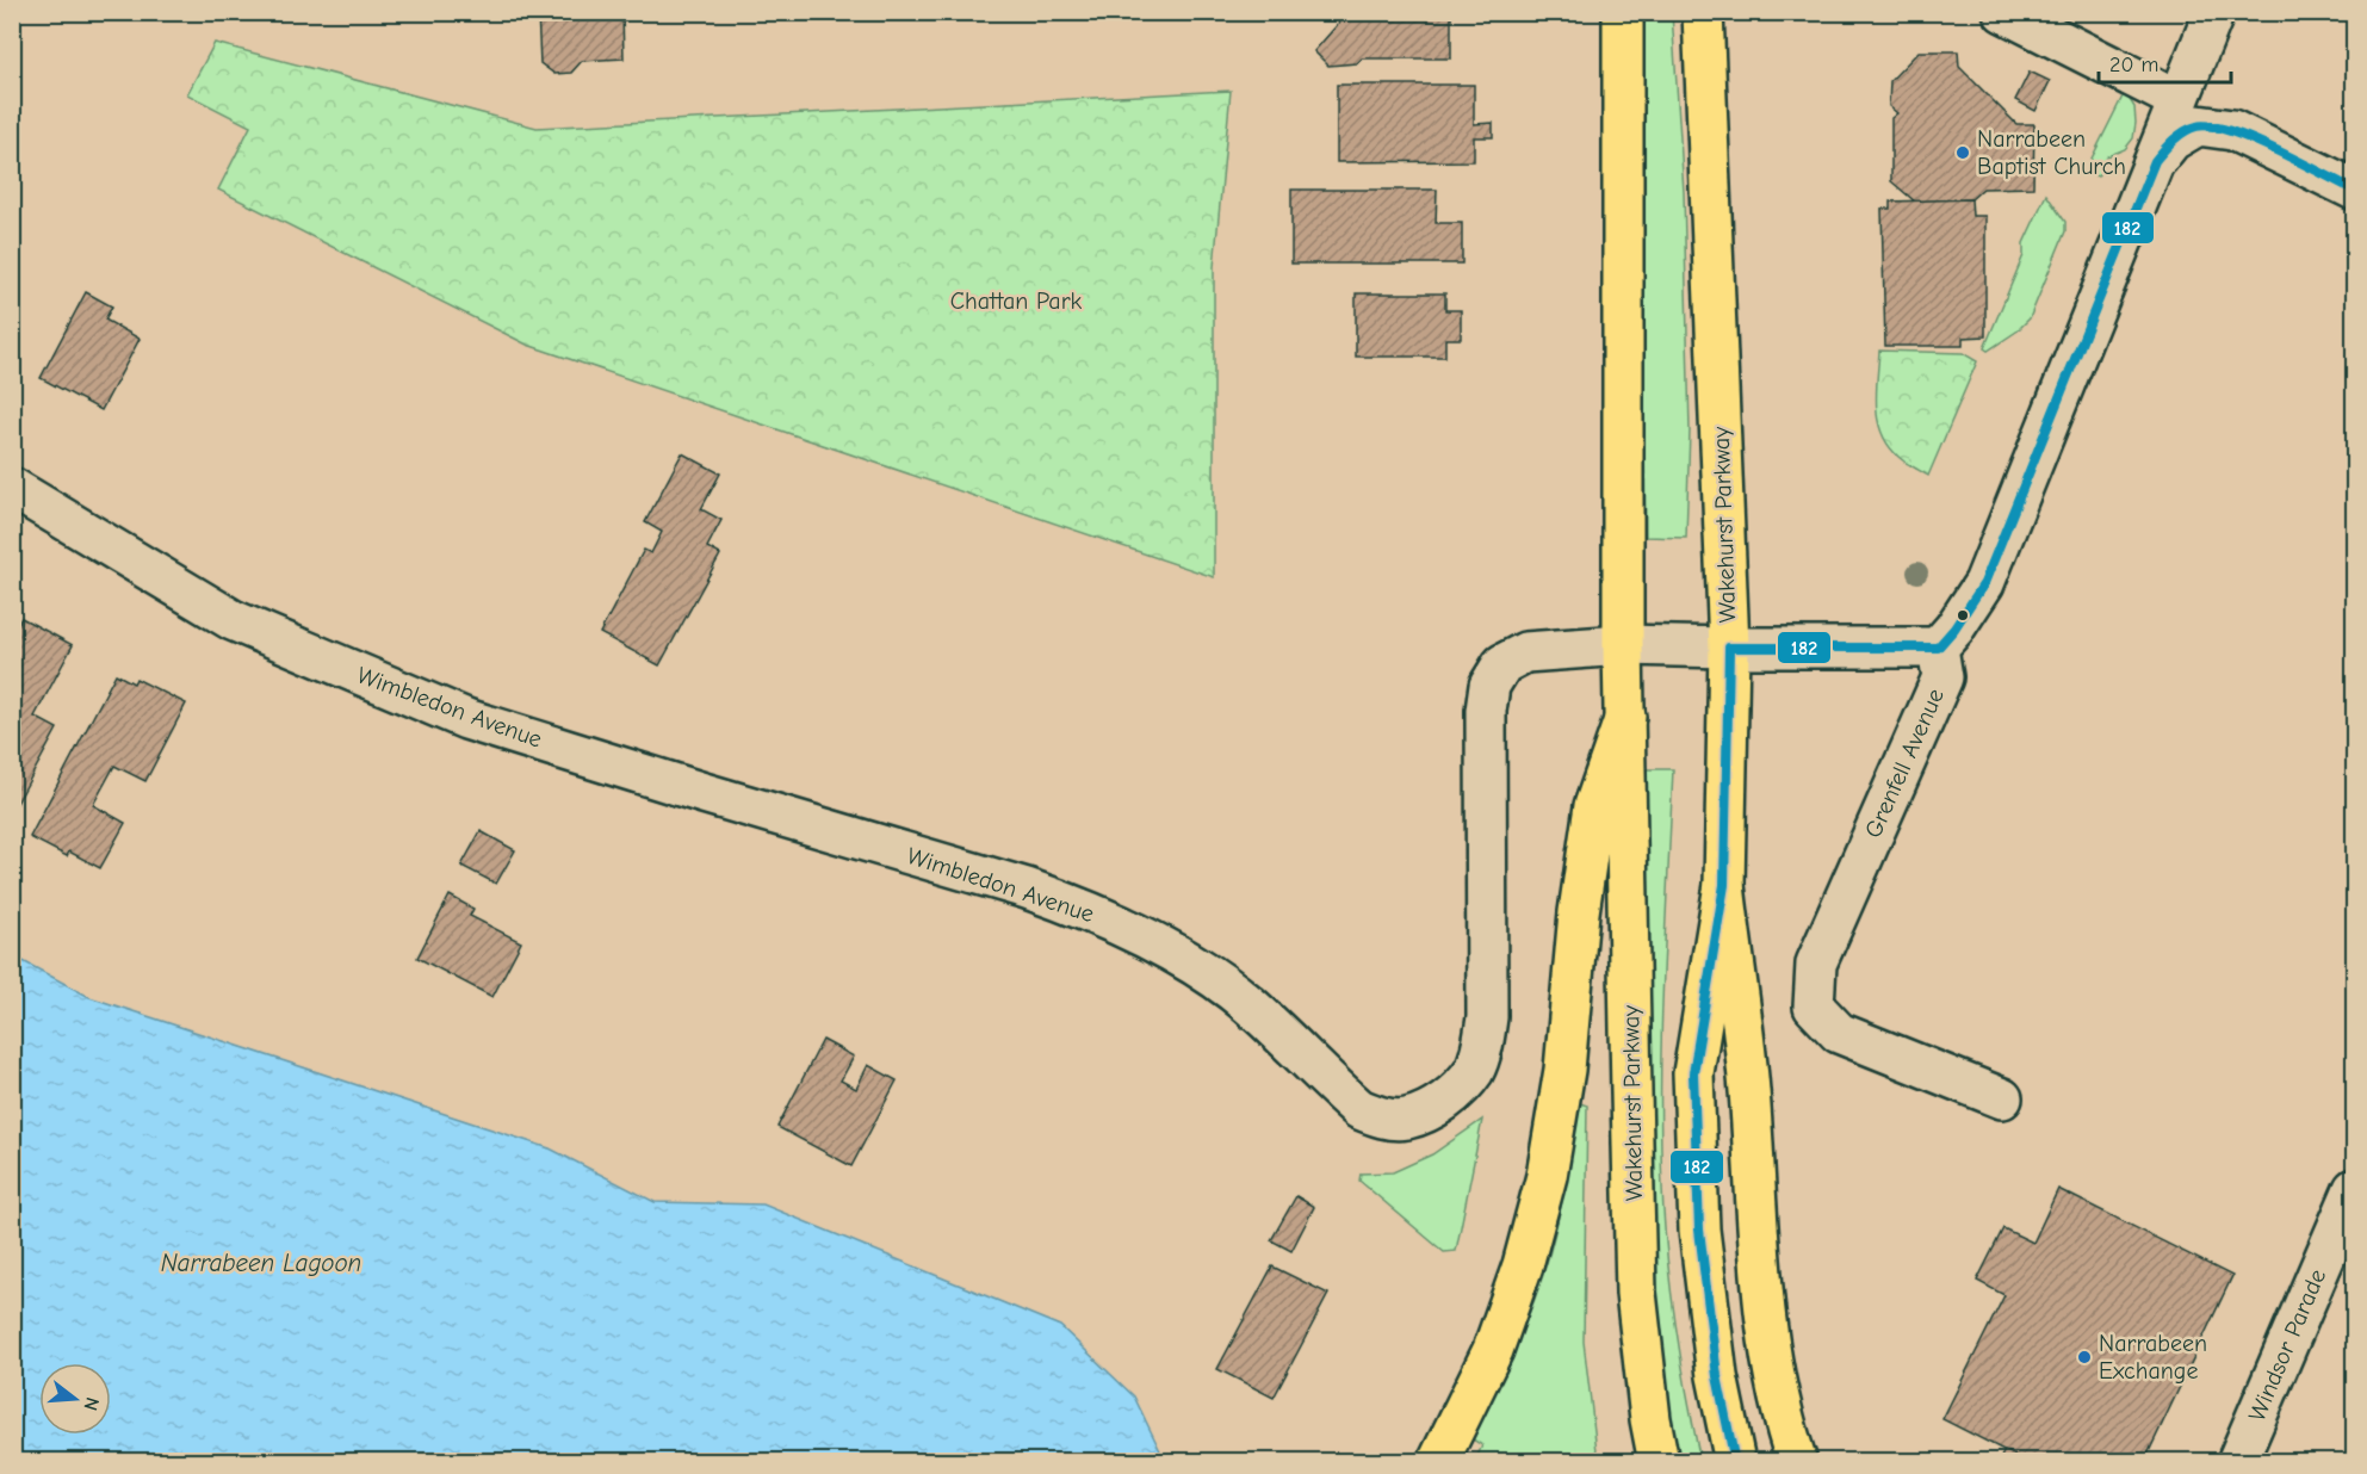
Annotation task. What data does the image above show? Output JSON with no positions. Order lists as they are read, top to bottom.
{
  "streets": {
    "main road": ["Wakehurst Parkway"],
    "street": ["Wimbledon Avenue", "Grenfell Avenue", "Windsor Parade"]
  },
  "crossings": [
    ["Wakehurst Parkway", "Wimbledon Avenue"],
    ["Wimbledon Avenue", "Grenfell Avenue"]
  ],
  "water": ["Narrabeen Lagoon"],
  "parks": ["Chattan Park"],
  "places": ["Narrabeen Baptist Church", "Narrabeen Exchange"],
  "lines": ["transit line 182"],
  "scale_bar": "20 m",
  "north": "right"
}
